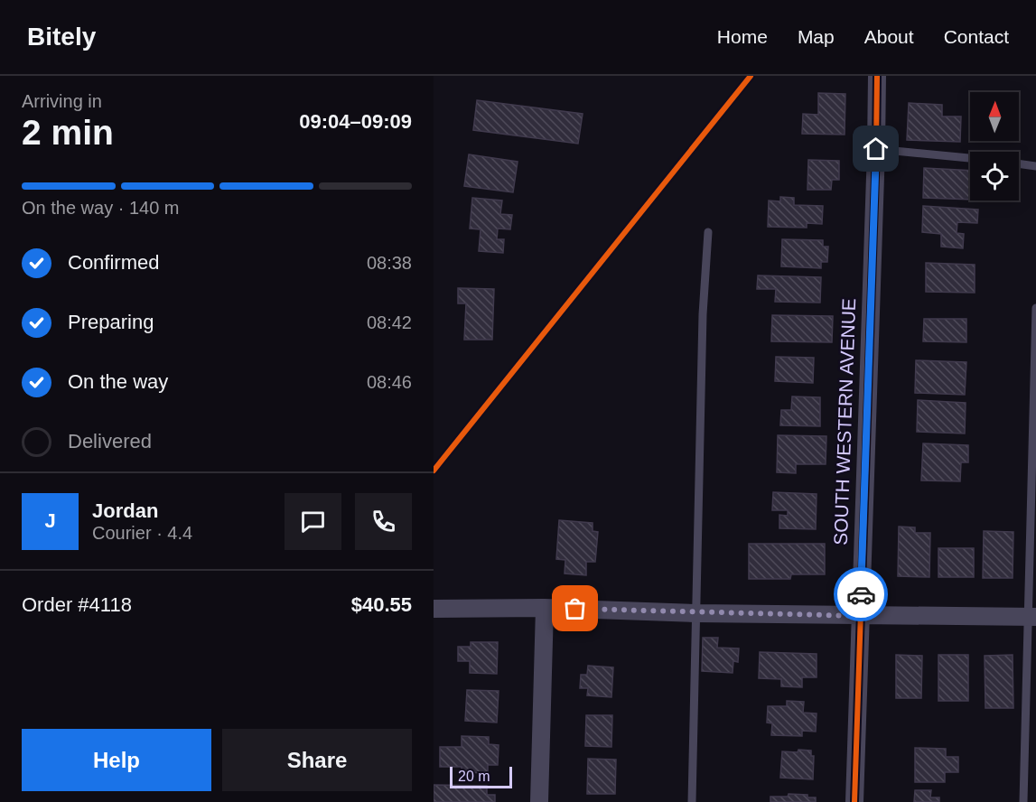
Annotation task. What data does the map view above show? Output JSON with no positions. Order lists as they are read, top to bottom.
{
  "streets": {
    "street": ["SOUTH WESTERN AVENUE"]
  },
  "scale_bar": "20 m",
  "north": "top",
  "page": {
    "header": "Bitely",
    "nav": [
      "Home",
      "Map",
      "About",
      "Contact"
    ],
    "heading": ["2 min", "Arriving in", "09:04–09:09"],
    "panel": [
      "Jordan",
      "Courier · 4.4",
      "Order #4118",
      "$40.55"
    ],
    "bar": "On the way · 140 m",
    "list": [
      ["Confirmed", "08:38"],
      ["Preparing", "08:42"],
      ["On the way", "08:46"],
      "Delivered"
    ],
    "round": "J",
    "buttons": ["Help", "Share"],
    "scale": "20 m"
  }
}
